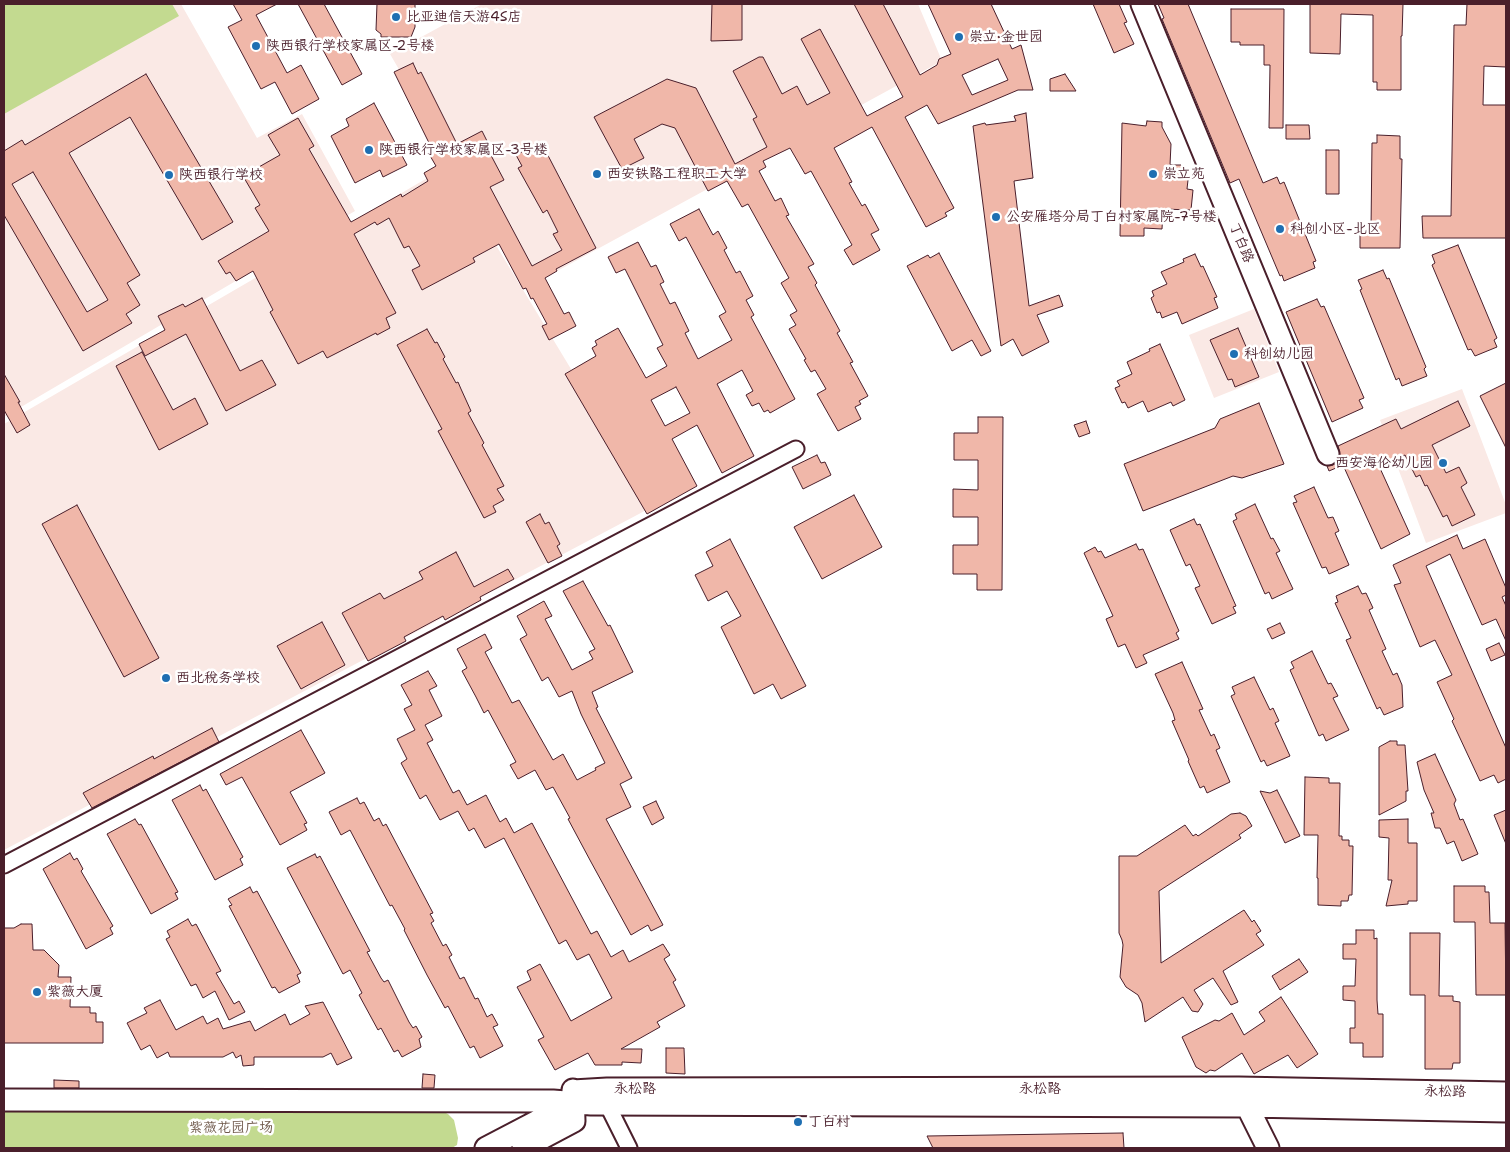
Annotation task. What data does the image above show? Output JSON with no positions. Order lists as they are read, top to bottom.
{
  "streets": {
    "street": ["丁白路", "永松路"]
  },
  "parks": ["紫薇花园广场"],
  "places": [
    "比亚迪信天游4S店",
    "崇立·金世园",
    "陕西银行学校家属区-2号楼",
    "陕西银行学校家属区-3号楼",
    "西安铁路工程职工大学",
    "崇立苑",
    "陕西银行学校",
    "公安雁塔分局丁白村家属院-7号楼",
    "科创小区-北区",
    "科创幼儿园",
    "西安海伦幼儿园",
    "西北税务学校",
    "紫薇大厦",
    "丁白村"
  ]
}
